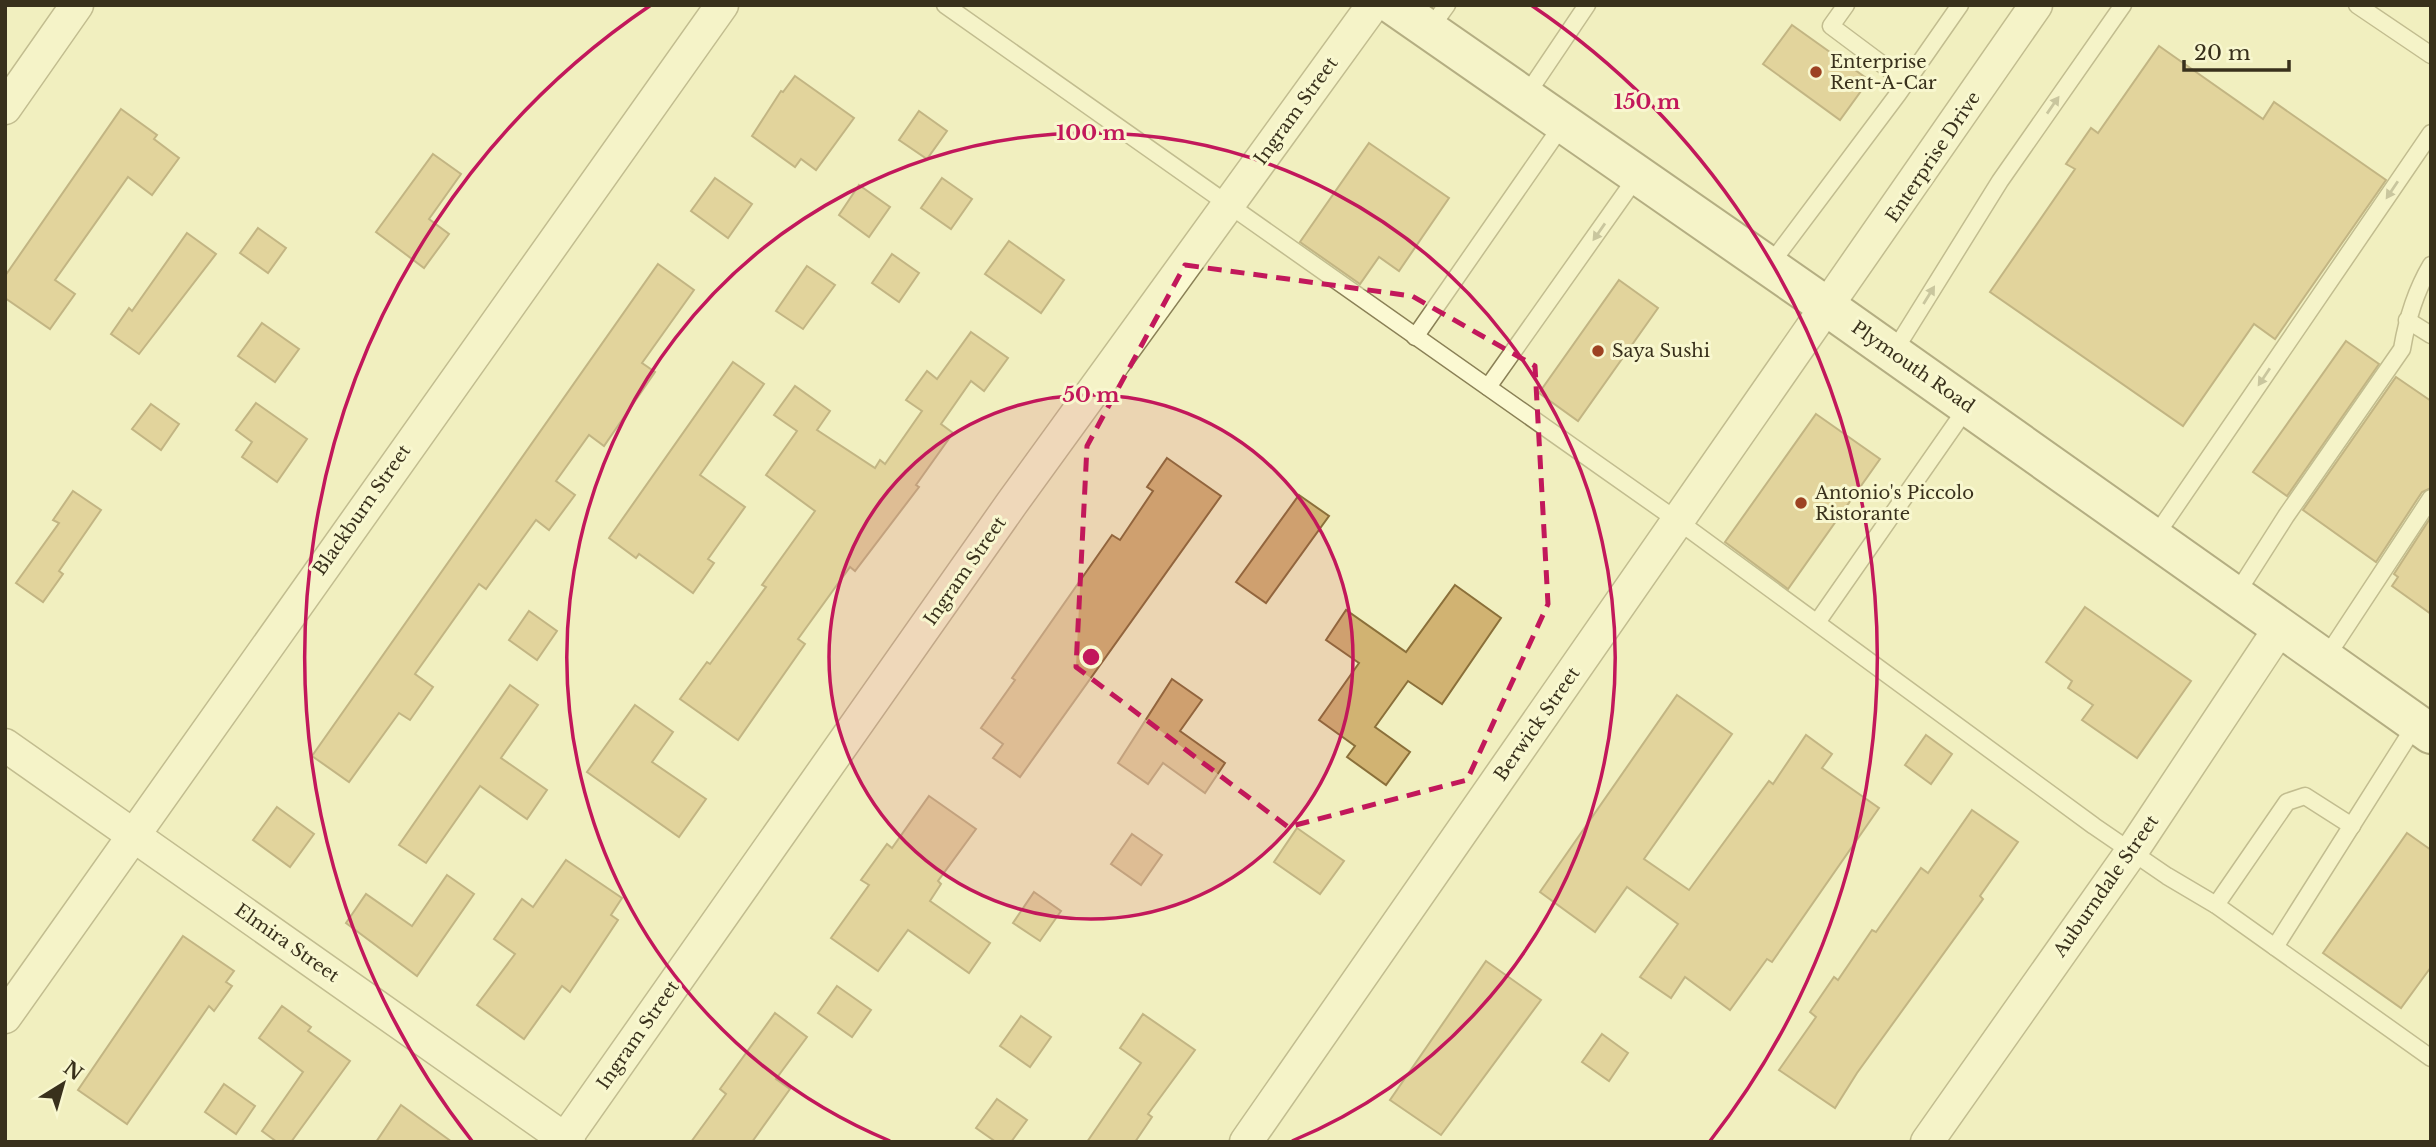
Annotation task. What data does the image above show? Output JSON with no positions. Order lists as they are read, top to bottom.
{
  "streets": {
    "main road": ["Plymouth Road"],
    "street": [
      "Ingram Street",
      "Enterprise Drive",
      "Blackburn Street",
      "Berwick Street",
      "Auburndale Street",
      "Elmira Street"
    ]
  },
  "crossings": [
    ["Ingram Street", "Elmira Street"],
    ["Enterprise Drive", "Plymouth Road"],
    ["Enterprise Drive", "Berwick Street"],
    ["Plymouth Road", "Berwick Street"],
    ["Plymouth Road", "Auburndale Street"],
    ["Blackburn Street", "Elmira Street"]
  ],
  "places": ["Enterprise Rent-A-Car", "Saya Sushi", "Antonio's Piccolo Ristorante"],
  "scale_bar": "20 m",
  "north": "top right",
  "rings": ["150 m", "100 m", "50 m"]
}
